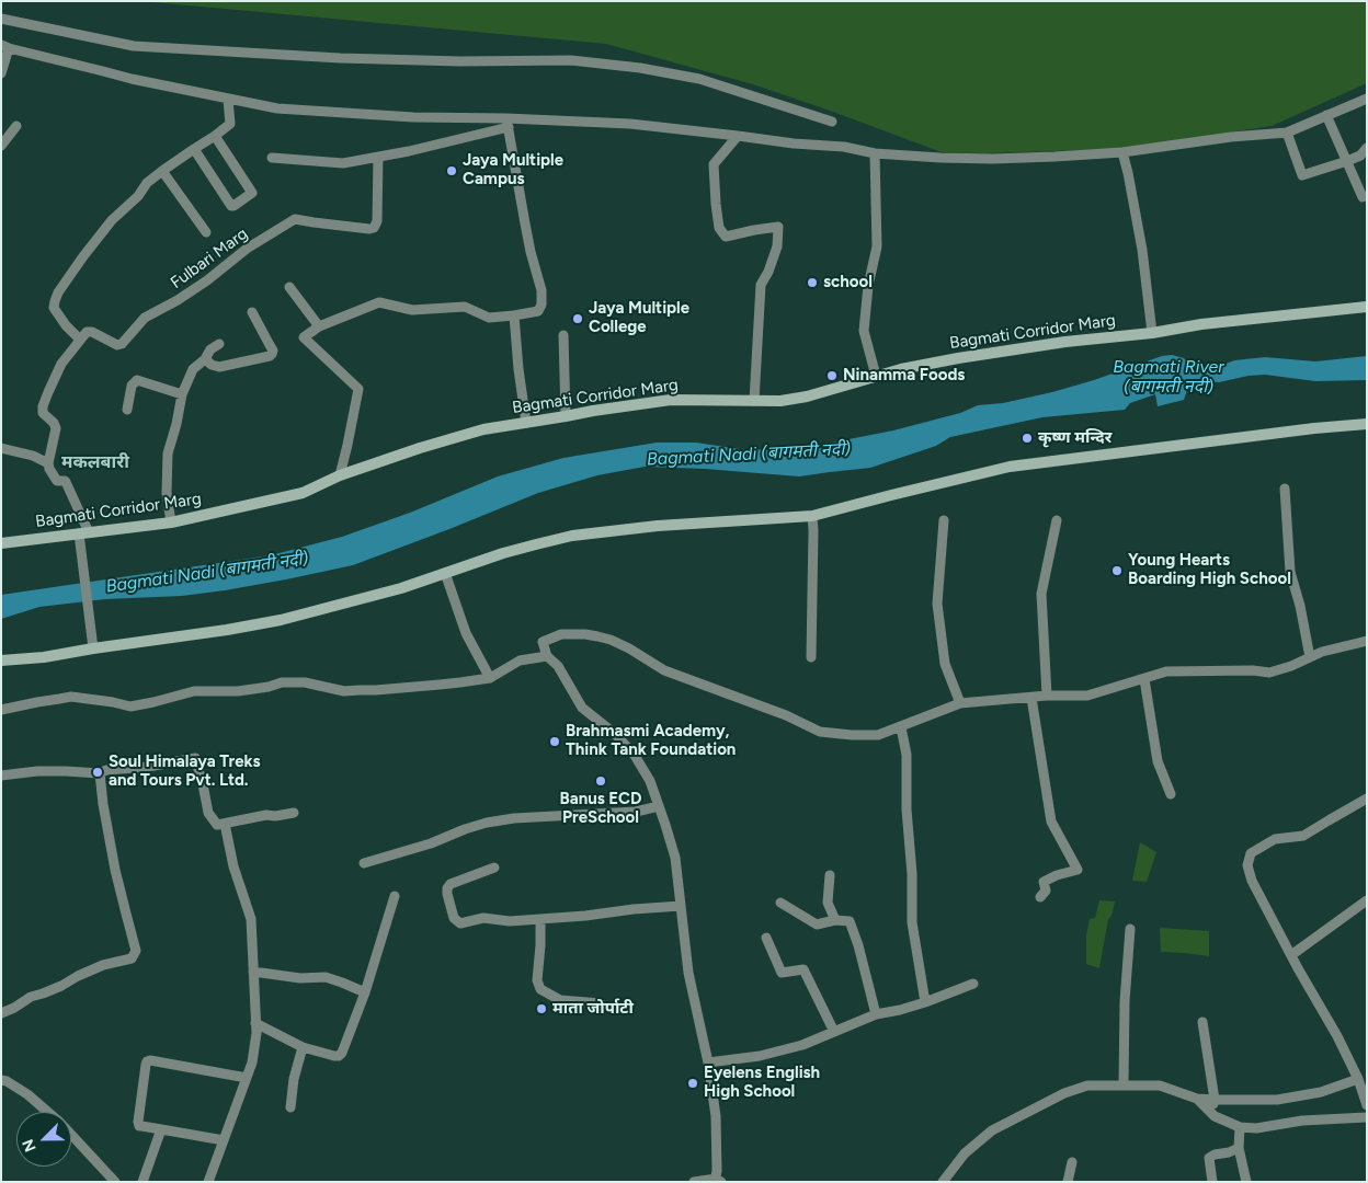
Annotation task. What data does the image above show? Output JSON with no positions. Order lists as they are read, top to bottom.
{
  "streets": {
    "street": ["Fulbari Marg", "Bagmati Corridor Marg"]
  },
  "districts": ["मकलबारी"],
  "water": ["Bagmati River (बागमती नदी)", "Bagmati Nadi (बागमती नदी)"],
  "places": [
    "Jaya Multiple Campus",
    "school",
    "Jaya Multiple College",
    "Ninamma Foods",
    "कृष्ण मन्दिर",
    "Young Hearts Boarding High School",
    "Brahmasmi Academy, Think Tank Foundation",
    "Soul Himalaya Treks and Tours Pvt. Ltd.",
    "Banus ECD PreSchool",
    "माता जोर्पाटी",
    "Eyelens English High School"
  ],
  "north": "bottom left"
}
